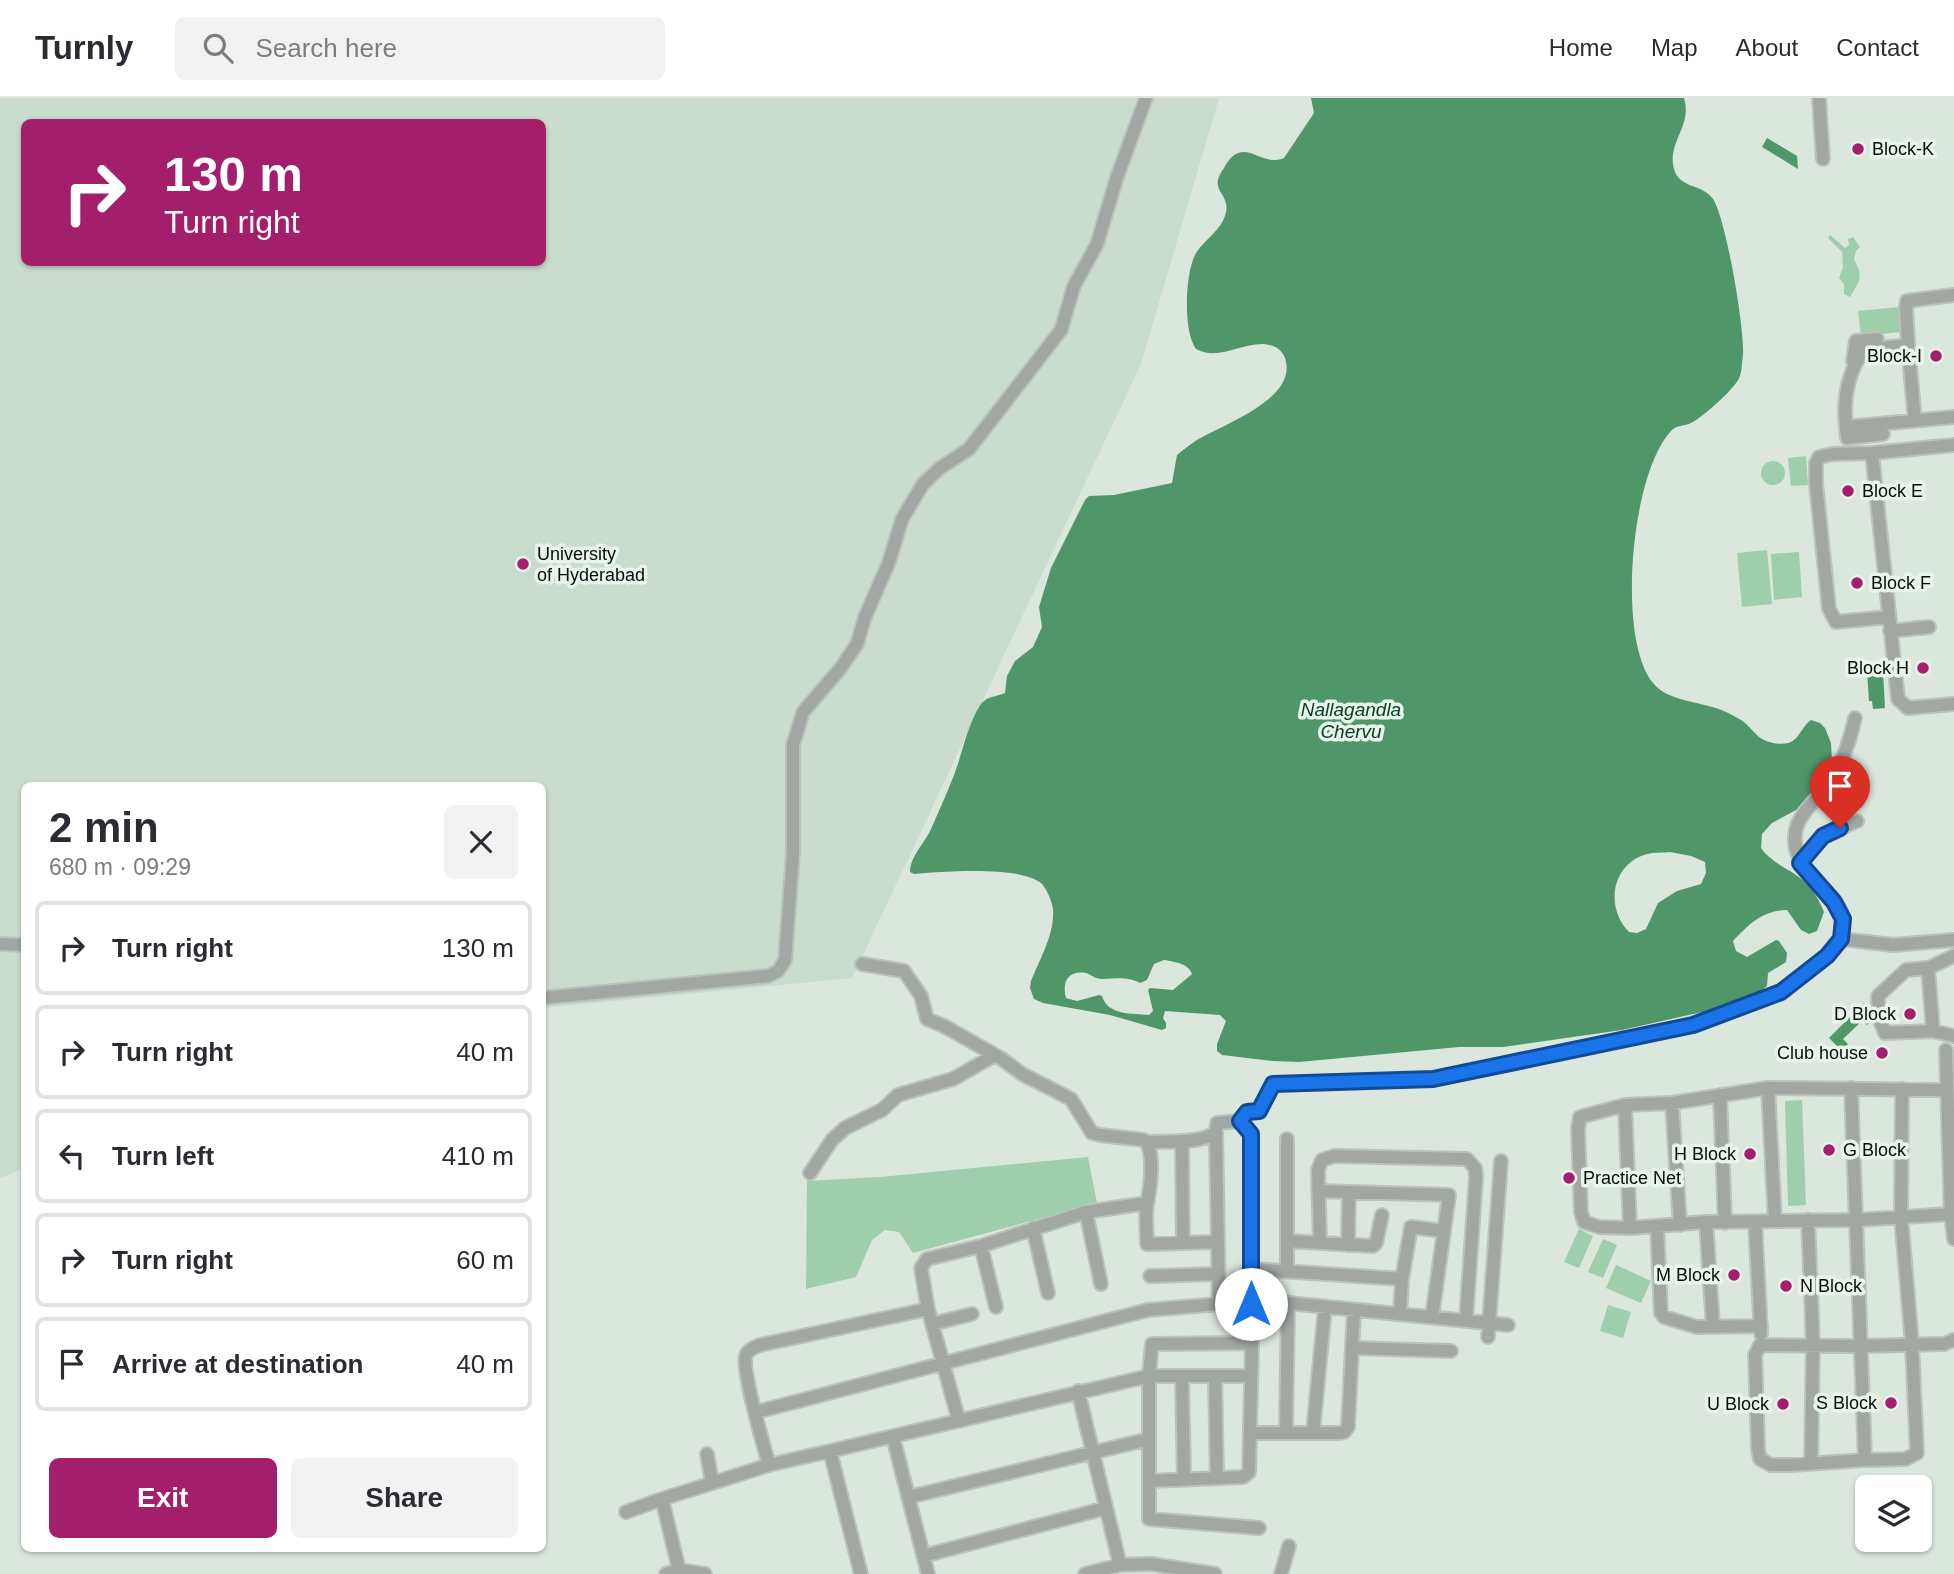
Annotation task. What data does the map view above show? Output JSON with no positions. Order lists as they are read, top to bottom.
{
  "water": ["Nallagandla Chervu"],
  "places": [
    "Block-K",
    "Block-I",
    "Block E",
    "University of Hyderabad",
    "Block F",
    "Block H",
    "D Block",
    "Club house",
    "G Block",
    "H Block",
    "Practice Net",
    "M Block",
    "N Block",
    "S Block",
    "U Block"
  ],
  "page": {
    "header": "Turnly",
    "search": "Search here",
    "nav": [
      "Home",
      "Map",
      "About",
      "Contact"
    ],
    "turn": ["130 m", "Turn right"],
    "heading": ["2 min", "680 m · 09:29"],
    "list": [
      {
        "name": "Turn right",
        "value": "130 m"
      },
      {
        "name": "Turn right",
        "value": "40 m"
      },
      {
        "name": "Turn left",
        "value": "410 m"
      },
      {
        "name": "Turn right",
        "value": "60 m"
      },
      {
        "name": "Arrive at destination",
        "value": "40 m"
      }
    ],
    "buttons": ["Exit", "Share"]
  }
}
